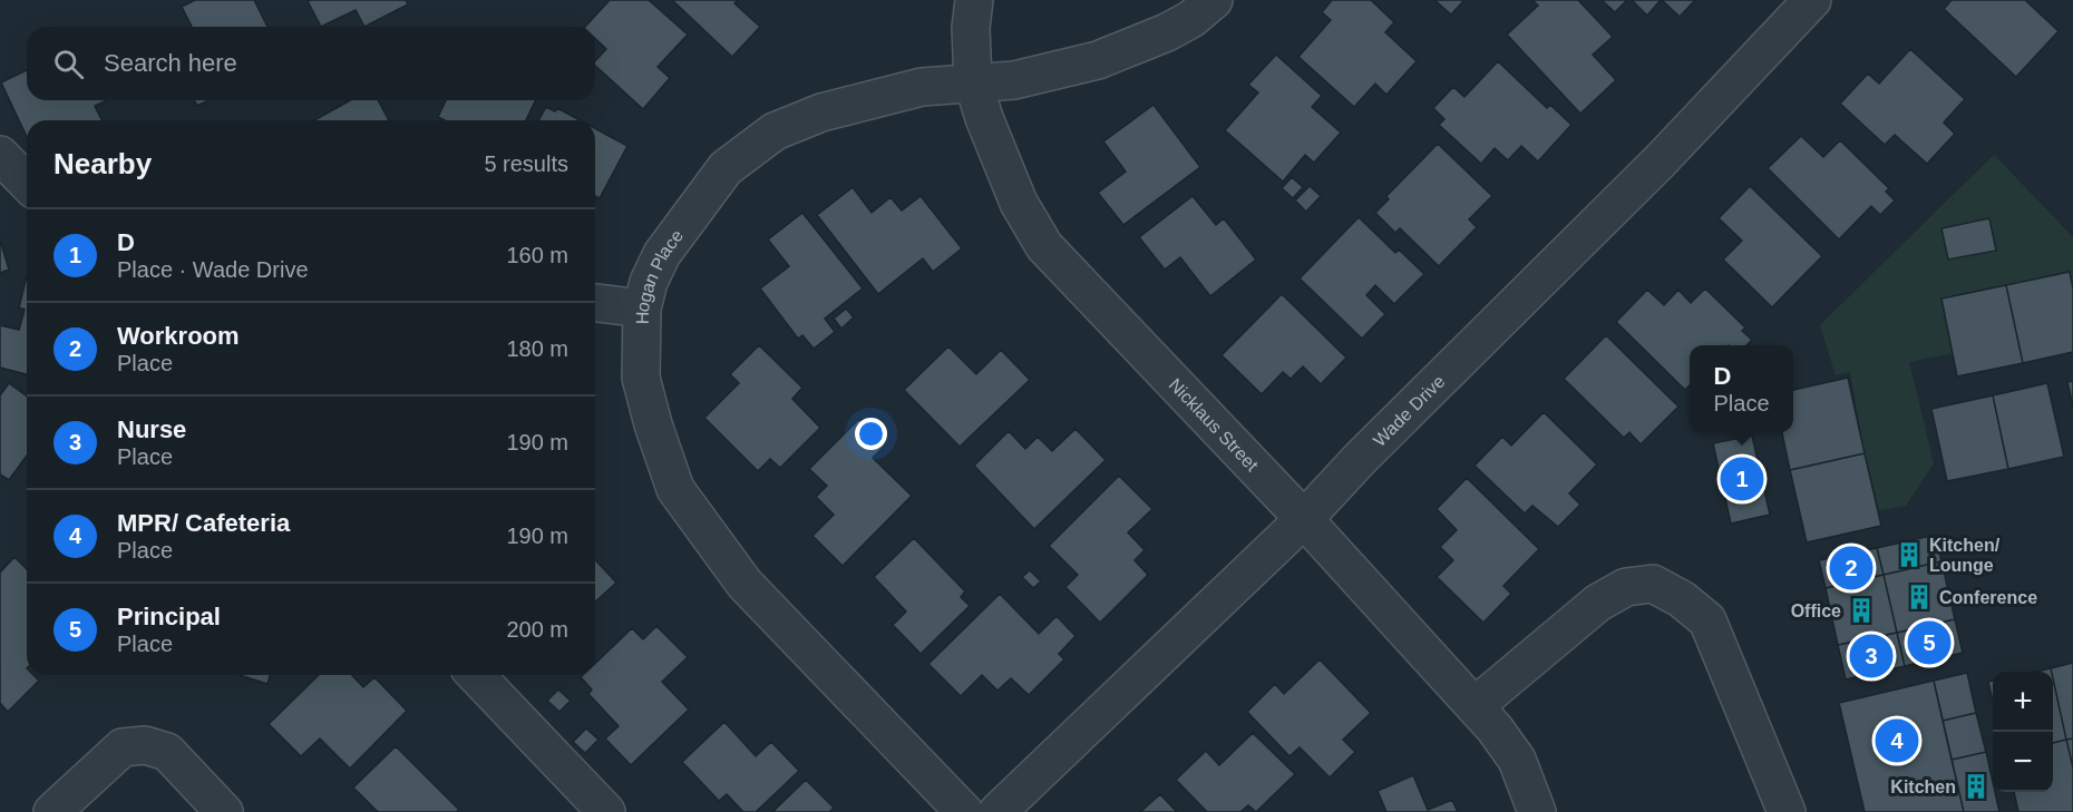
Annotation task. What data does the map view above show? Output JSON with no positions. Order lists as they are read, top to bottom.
{
  "streets": {
    "street": ["Hogan Place", "Wade Drive", "Nicklaus Street"]
  },
  "crossings": [
    ["Hogan Place", "Nicklaus Street"],
    ["Wade Drive", "Nicklaus Street"]
  ],
  "places": {
    "building": [
      "Kitchen/ Lounge",
      "Conference",
      "Office",
      "Kitchen"
    ]
  },
  "page": {
    "search": "Search here",
    "heading": ["Nearby", "5 results"],
    "list": [
      {
        "mark": "1",
        "name": "D",
        "note": "Place · Wade Drive",
        "value": "160 m"
      },
      {
        "mark": "2",
        "name": "Workroom",
        "note": "Place",
        "value": "180 m"
      },
      {
        "mark": "3",
        "name": "Nurse",
        "note": "Place",
        "value": "190 m"
      },
      {
        "mark": "4",
        "name": "MPR/ Cafeteria",
        "note": "Place",
        "value": "190 m"
      },
      {
        "mark": "5",
        "name": "Principal",
        "note": "Place",
        "value": "200 m"
      }
    ],
    "popup": ["D", "Place"],
    "pins": [
      "1",
      "2",
      "5",
      "3",
      "4"
    ],
    "map_buttons": ["+", "−"]
  }
}
